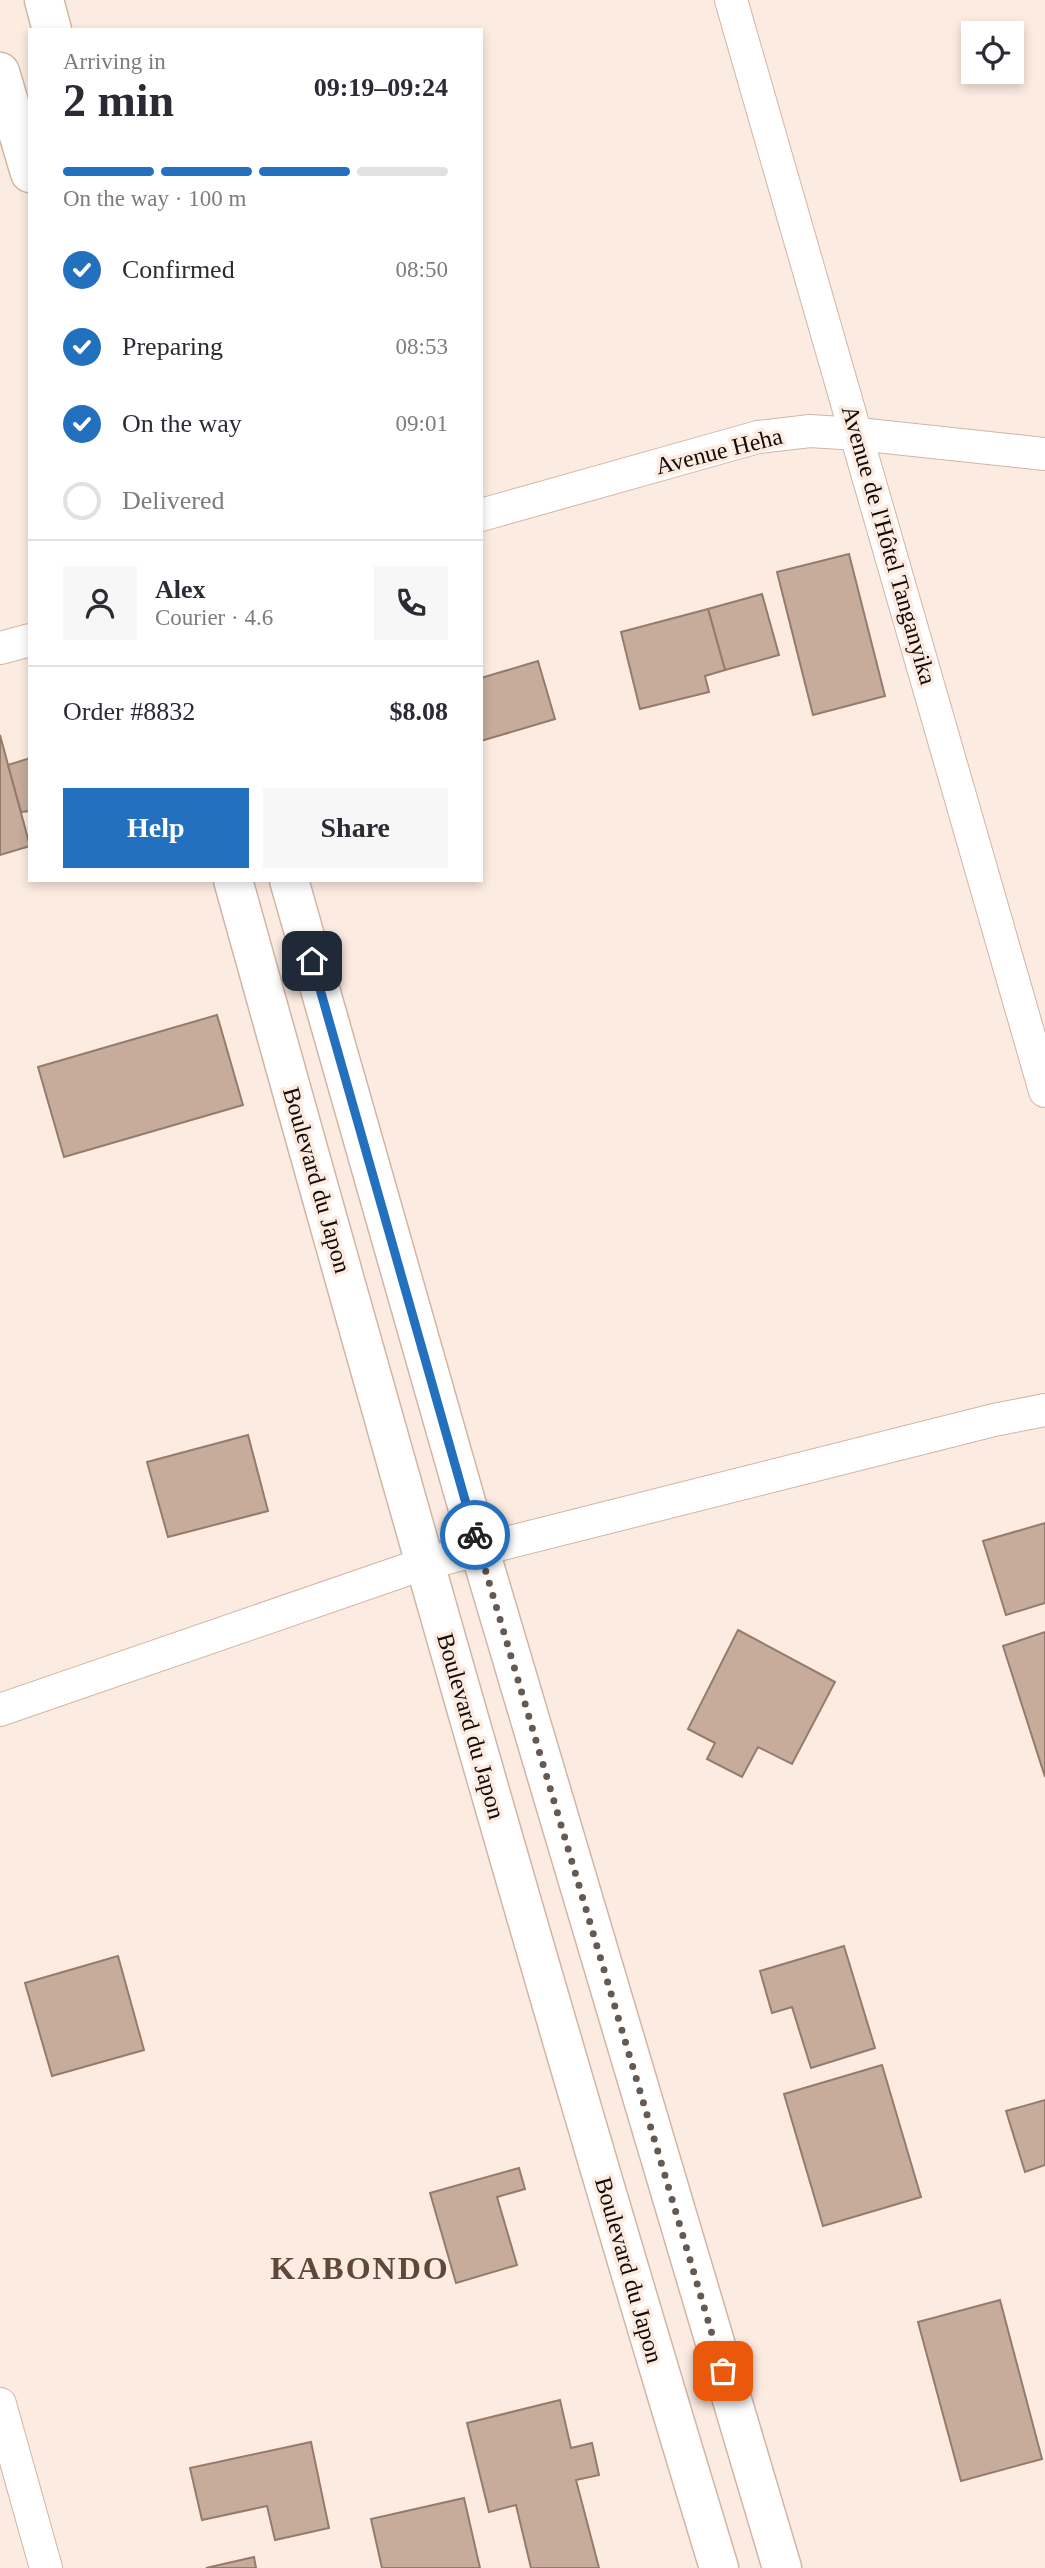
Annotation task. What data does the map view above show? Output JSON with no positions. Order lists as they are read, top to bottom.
{
  "streets": {
    "main road": ["Boulevard du Japon"],
    "street": ["Avenue Heha", "Avenue de l'Hôtel Tanganyika"]
  },
  "crossings": [
    ["Avenue Heha", "Avenue de l'Hôtel Tanganyika"]
  ],
  "districts": ["KABONDO"],
  "page": {
    "heading": ["2 min", "Arriving in", "09:19–09:24"],
    "panel": [
      "Alex",
      "Courier · 4.6",
      "Order #8832",
      "$8.08"
    ],
    "bar": "On the way · 100 m",
    "list": [
      ["Confirmed", "08:50"],
      ["Preparing", "08:53"],
      ["On the way", "09:01"],
      "Delivered"
    ],
    "buttons": ["Help", "Share"]
  }
}
